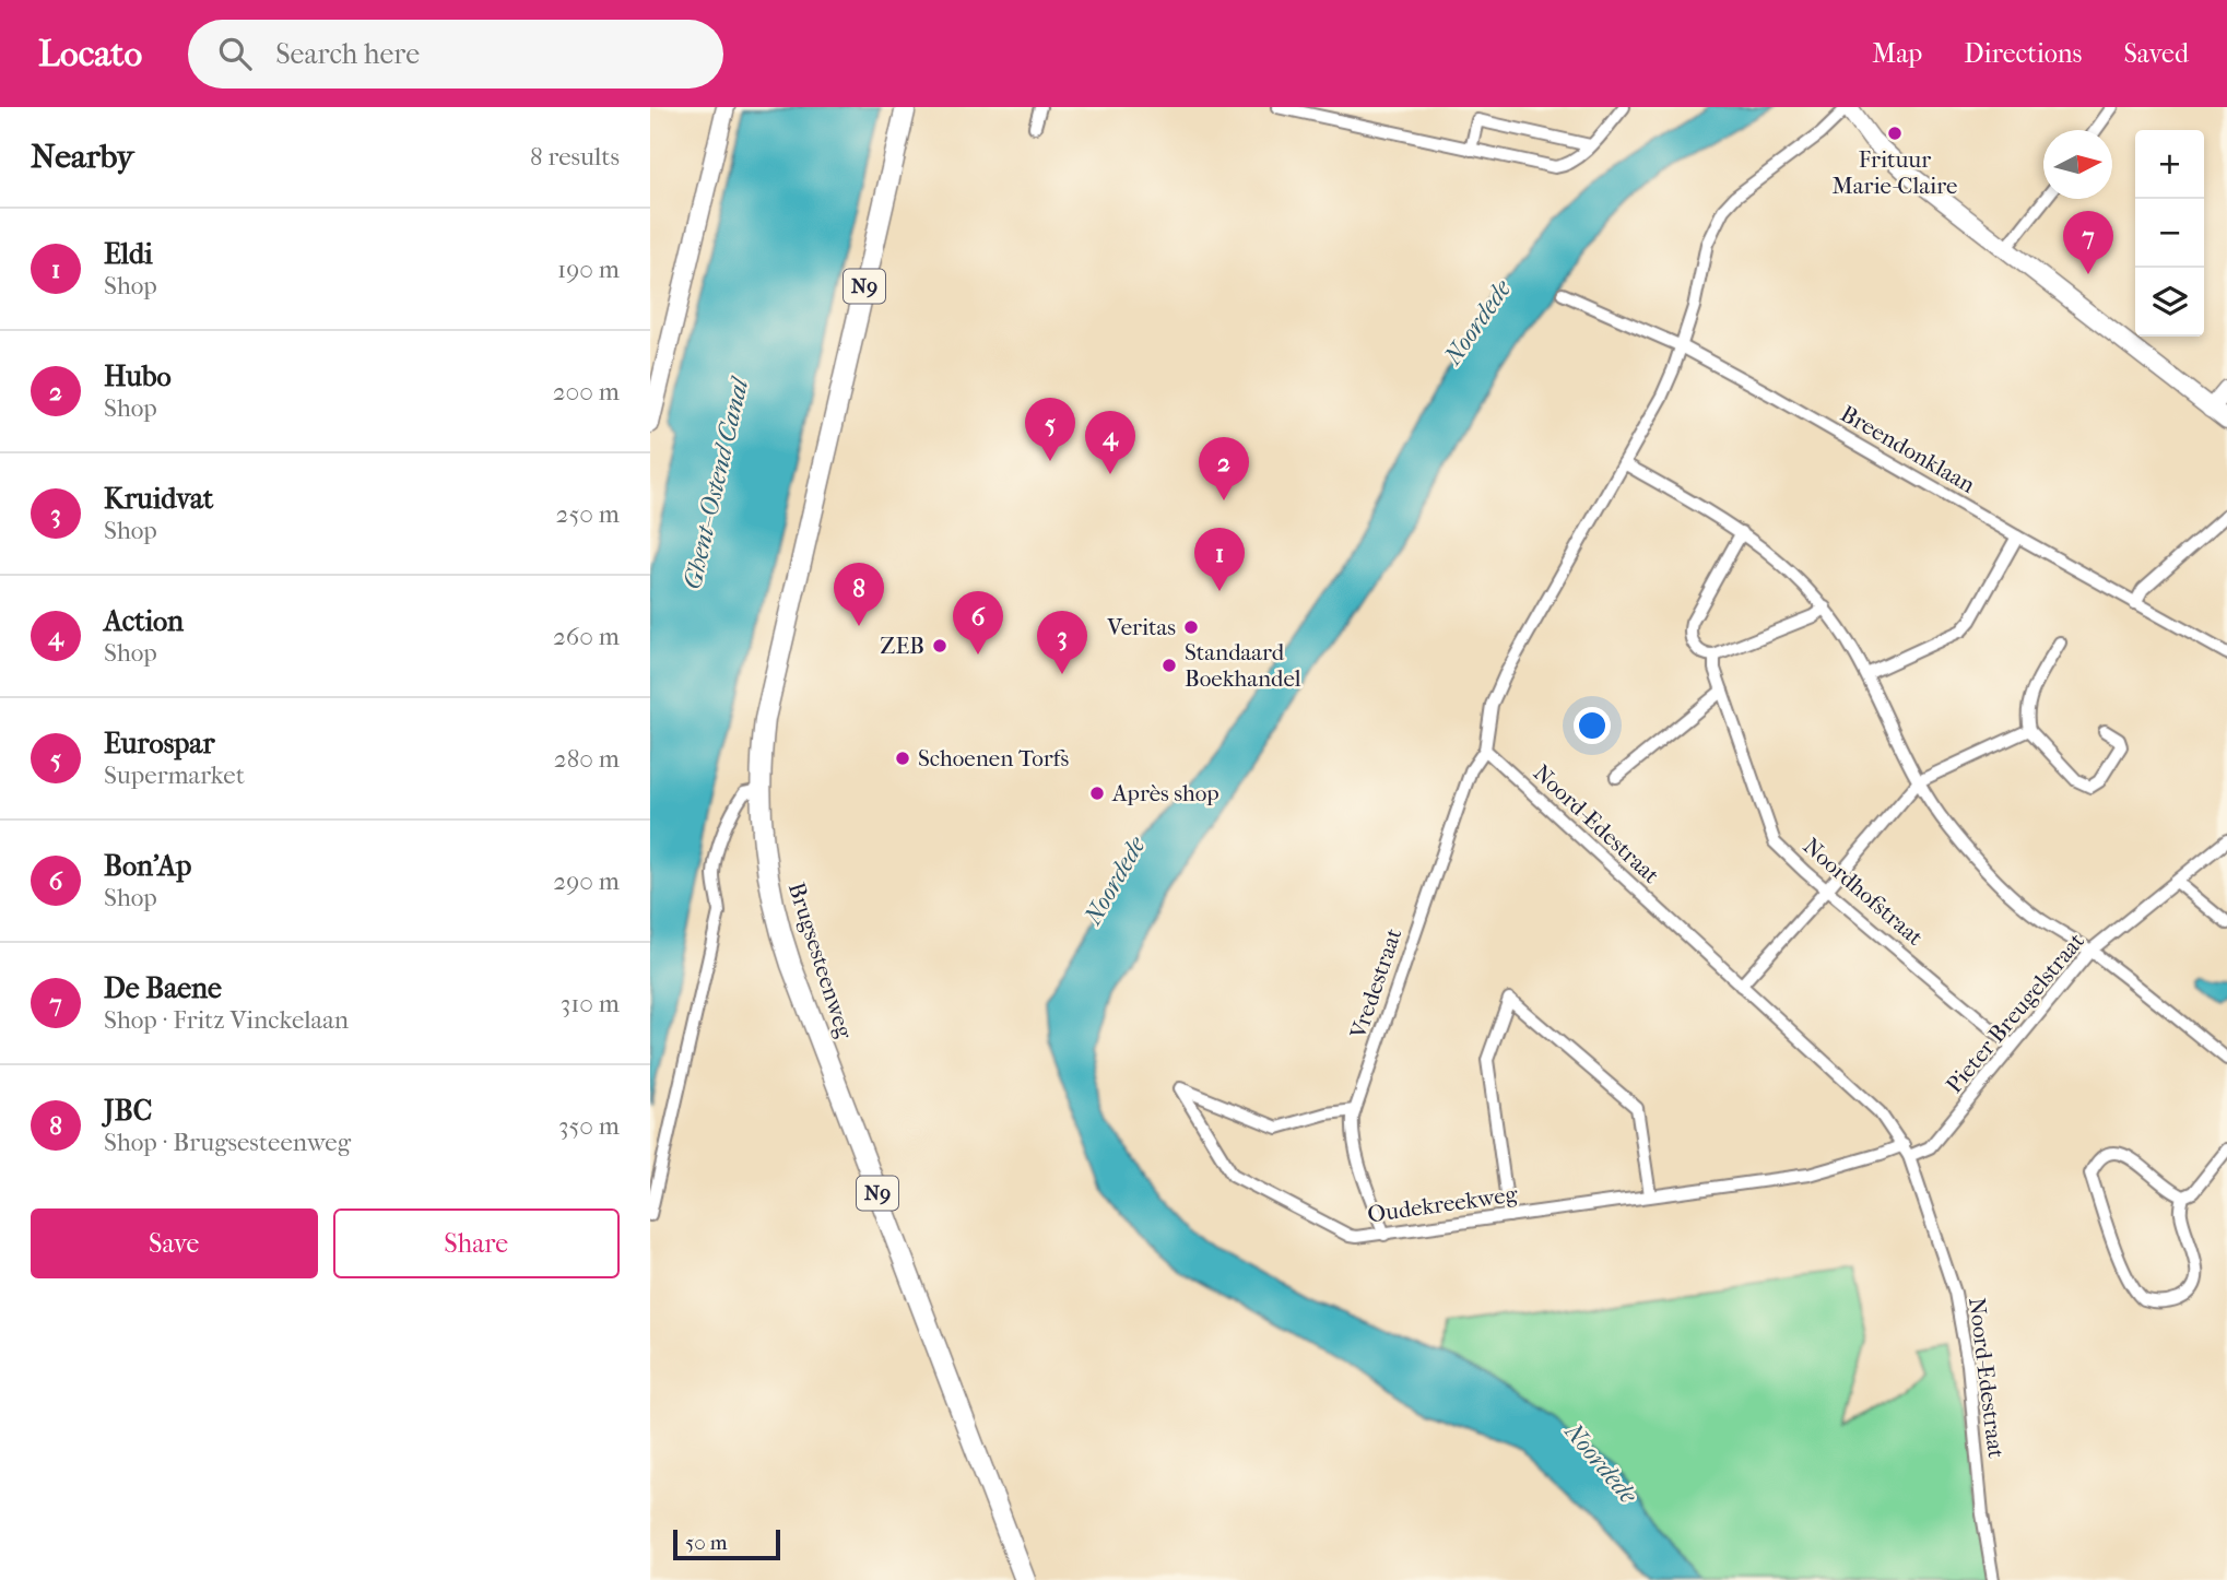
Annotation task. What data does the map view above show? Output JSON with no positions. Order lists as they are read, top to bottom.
{
  "streets": {
    "main road": ["N9", "Brugsesteenweg"],
    "street": [
      "Breendonklaan",
      "Noord-Edestraat",
      "Noordhofstraat",
      "Vredestraat",
      "Pieter Breugelstraat",
      "Oudekreekweg"
    ]
  },
  "crossings": [
    ["Noord-Edestraat", "Vredestraat"],
    ["Noord-Edestraat", "Pieter Breugelstraat"],
    ["Noord-Edestraat", "Oudekreekweg"],
    ["Noordhofstraat", "Pieter Breugelstraat"],
    ["Vredestraat", "Oudekreekweg"],
    ["Pieter Breugelstraat", "Oudekreekweg"]
  ],
  "water": ["Noordede", "Ghent–Ostend Canal"],
  "places": [
    "Frituur Marie-Claire",
    "Veritas",
    "ZEB",
    "Standaard Boekhandel",
    "Schoenen Torfs",
    "Après shop"
  ],
  "scale_bar": "50 m",
  "north": "right",
  "page": {
    "header": "Locato",
    "search": "Search here",
    "nav": ["Map", "Directions", "Saved"],
    "heading": ["Nearby", "8 results"],
    "map_buttons": ["+", "−"],
    "list": [
      {
        "mark": "1",
        "name": "Eldi",
        "note": "Shop",
        "value": "190 m"
      },
      {
        "mark": "2",
        "name": "Hubo",
        "note": "Shop",
        "value": "200 m"
      },
      {
        "mark": "3",
        "name": "Kruidvat",
        "note": "Shop",
        "value": "250 m"
      },
      {
        "mark": "4",
        "name": "Action",
        "note": "Shop",
        "value": "260 m"
      },
      {
        "mark": "5",
        "name": "Eurospar",
        "note": "Supermarket",
        "value": "280 m"
      },
      {
        "mark": "6",
        "name": "Bon'Ap",
        "note": "Shop",
        "value": "290 m"
      },
      {
        "mark": "7",
        "name": "De Baene",
        "note": "Shop · Fritz Vinckelaan",
        "value": "310 m"
      },
      {
        "mark": "8",
        "name": "JBC",
        "note": "Shop · Brugsesteenweg",
        "value": "350 m"
      }
    ],
    "pins": [
      "7",
      "5",
      "4",
      "2",
      "1",
      "8",
      "6",
      "3"
    ],
    "buttons": ["Save", "Share"],
    "scale": "50 m"
  }
}
